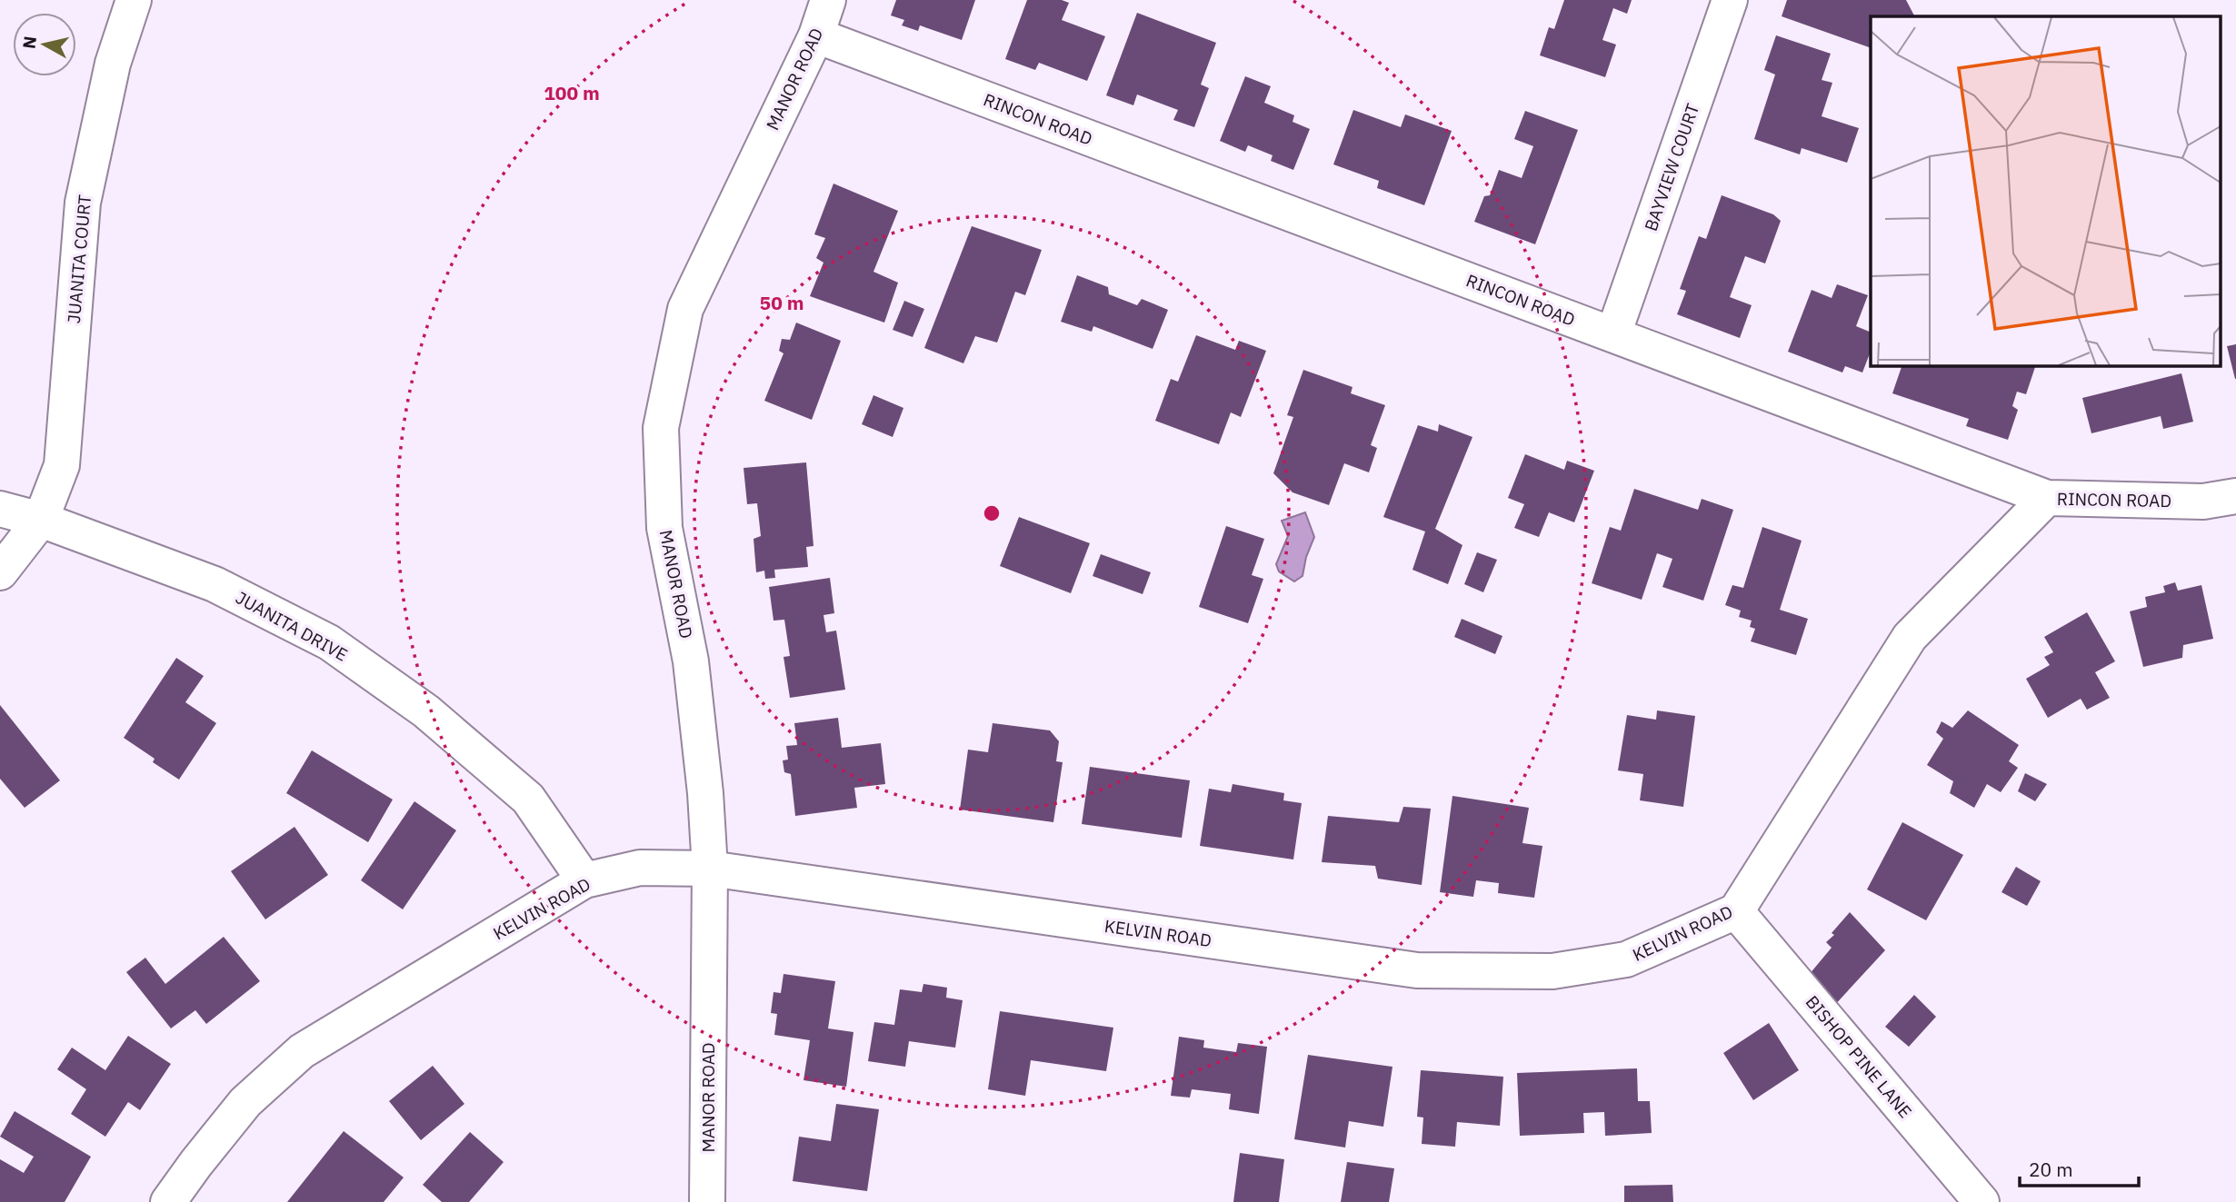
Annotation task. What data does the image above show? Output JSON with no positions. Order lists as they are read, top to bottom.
{
  "streets": {
    "street": [
      "MANOR ROAD",
      "RINCON ROAD",
      "BAYVIEW COURT",
      "JUANITA COURT",
      "JUANITA DRIVE",
      "KELVIN ROAD",
      "BISHOP PINE LANE"
    ]
  },
  "crossings": [
    ["MANOR ROAD", "RINCON ROAD"],
    ["MANOR ROAD", "KELVIN ROAD"],
    ["RINCON ROAD", "BAYVIEW COURT"],
    ["RINCON ROAD", "KELVIN ROAD"],
    ["JUANITA COURT", "JUANITA DRIVE"],
    ["JUANITA DRIVE", "KELVIN ROAD"],
    ["KELVIN ROAD", "BISHOP PINE LANE"]
  ],
  "scale_bar": "20 m",
  "north": "left",
  "rings": ["100 m", "50 m"]
}
